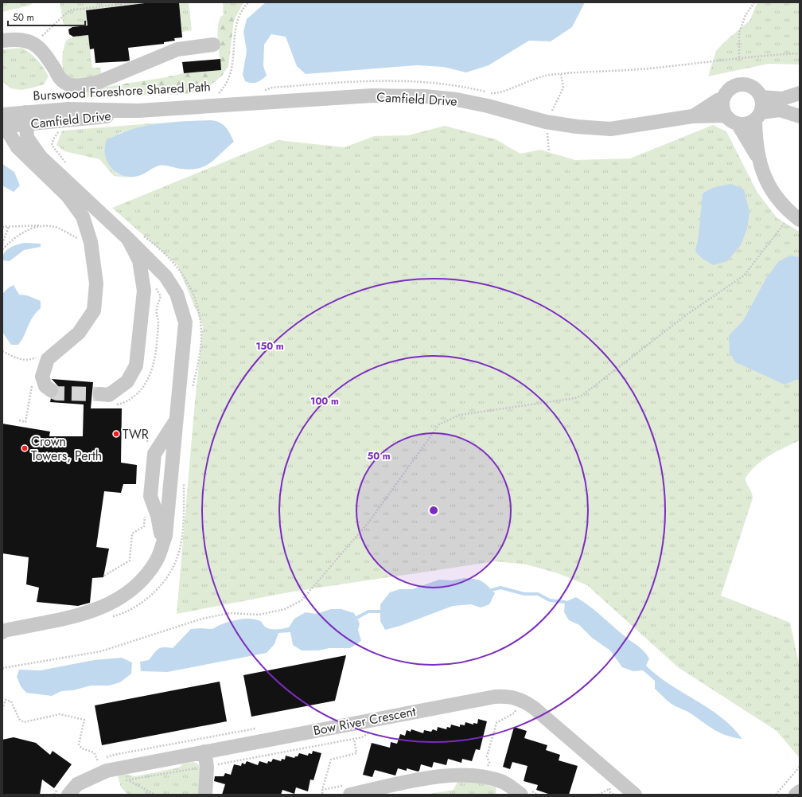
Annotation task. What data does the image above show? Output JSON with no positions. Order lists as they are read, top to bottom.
{
  "streets": {
    "street": ["Camfield Drive", "Bow River Crescent"],
    "path": ["Burswood Foreshore Shared Path"]
  },
  "places": ["TWR", "Crown Towers, Perth"],
  "scale_bar": "50 m",
  "rings": ["150 m", "100 m", "50 m"]
}
